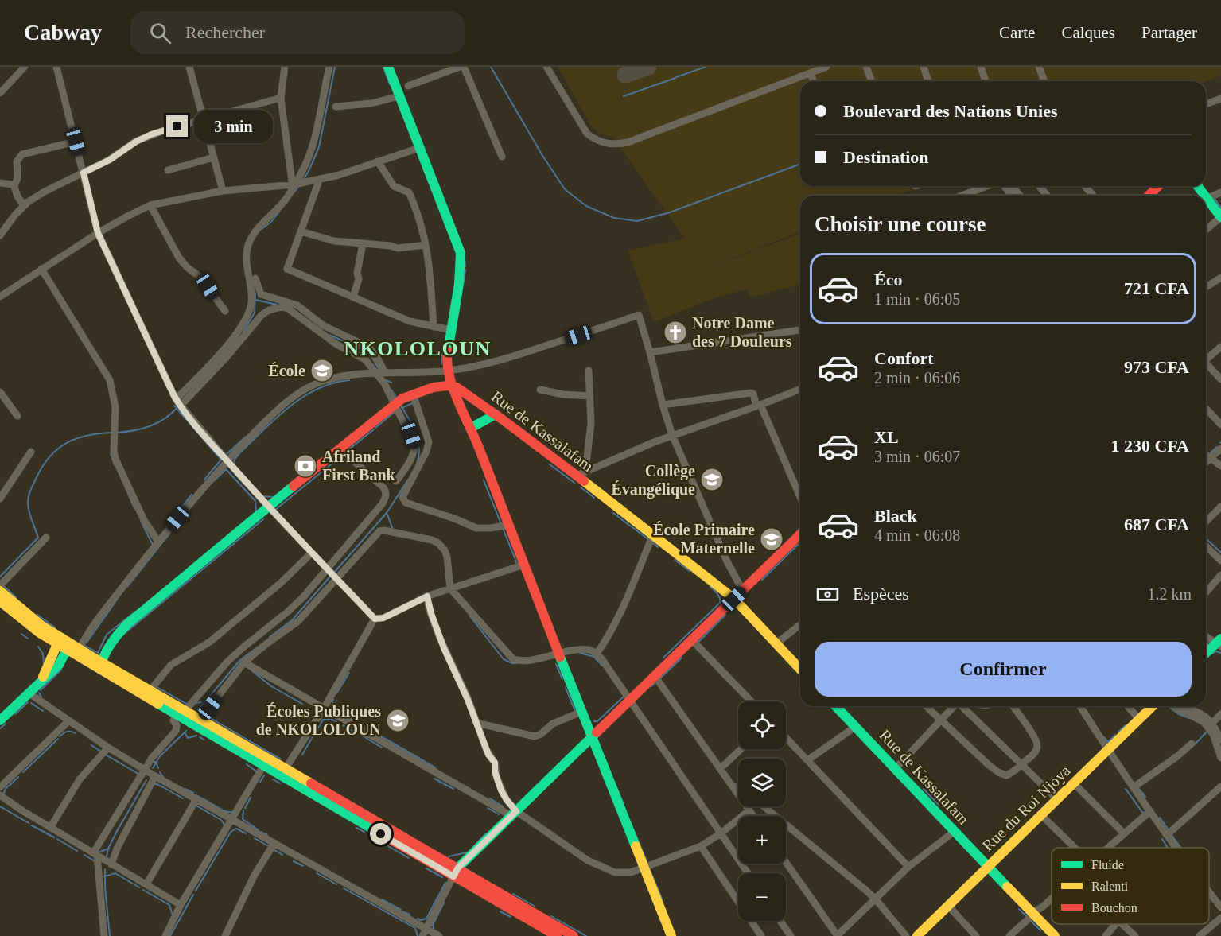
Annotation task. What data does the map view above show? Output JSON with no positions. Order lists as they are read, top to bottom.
{
  "streets": {
    "street": ["Rue de Kassalafam", "Rue du Roi Njoya"]
  },
  "crossings": [
    ["Rue de Kassalafam", "Rue du Roi Njoya"]
  ],
  "districts": ["NKOLOLOUN"],
  "places": {
    "church": ["Notre Dame des 7 Douleurs"],
    "school or university": [
      "École",
      "Collège Évangélique",
      "École Primaire Maternelle",
      "Écoles Publiques de NKOLOLOUN"
    ],
    "bank": ["Afriland First Bank"]
  },
  "legend": ["Fluide", "Ralenti", "Bouchon"],
  "page": {
    "header": "Cabway",
    "search": "Rechercher",
    "nav": ["Carte", "Calques", "Partager"],
    "banner": ["Boulevard des Nations Unies", "Destination"],
    "bubble": "3 min",
    "heading": "Choisir une course",
    "list": [
      {
        "name": "Éco",
        "note": "1 min · 06:05",
        "value": "721 CFA"
      },
      {
        "name": "Confort",
        "note": "2 min · 06:06",
        "value": "973 CFA"
      },
      {
        "name": "XL",
        "note": "3 min · 06:07",
        "value": "1 230 CFA"
      },
      {
        "name": "Black",
        "note": "4 min · 06:08",
        "value": "687 CFA"
      }
    ],
    "pay": ["Espèces", "1.2 km"],
    "buttons": "Confirmer",
    "map_buttons": ["+", "−"]
  }
}
